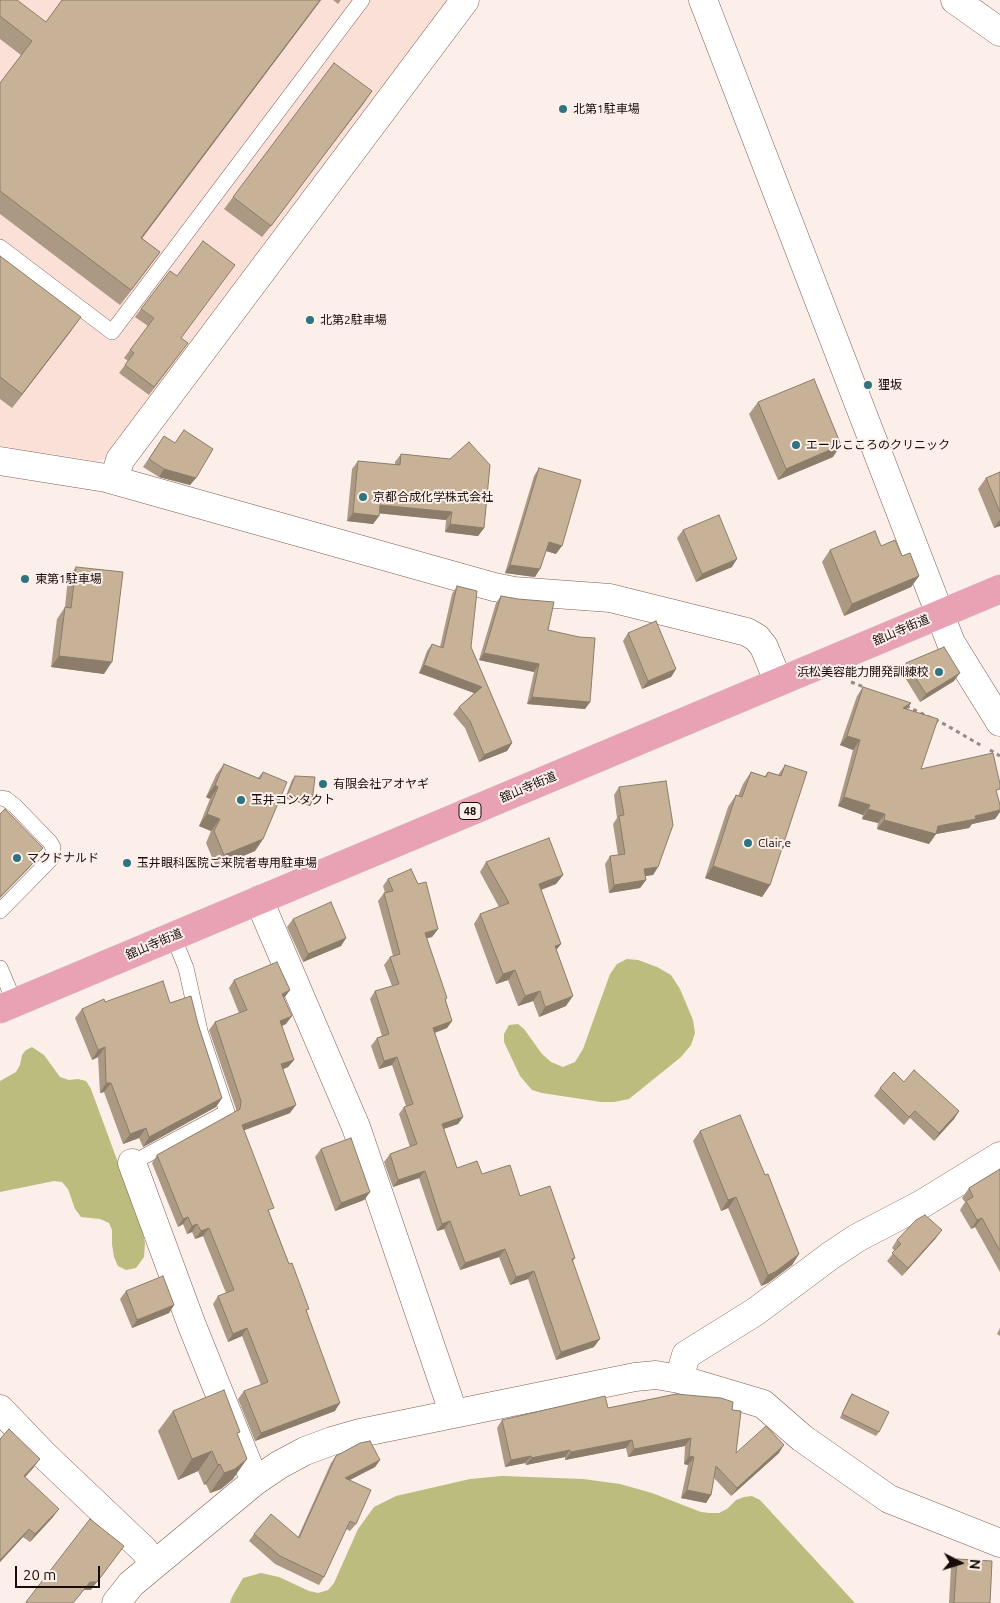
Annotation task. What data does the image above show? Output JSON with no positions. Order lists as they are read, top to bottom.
{
  "streets": {
    "main road": ["舘山寺街道", "48"]
  },
  "places": [
    "北第1駐車場",
    "北第2駐車場",
    "狸坂",
    "エールこころのクリニック",
    "京都合成化学株式会社",
    "東第1駐車場",
    "浜松美容能力開発訓練校",
    "有限会社アオヤギ",
    "玉井コンタクト",
    "Clair,e",
    "マクドナルド",
    "玉井眼科医院ご来院者専用駐車場"
  ],
  "scale_bar": "20 m",
  "north": "right"
}
